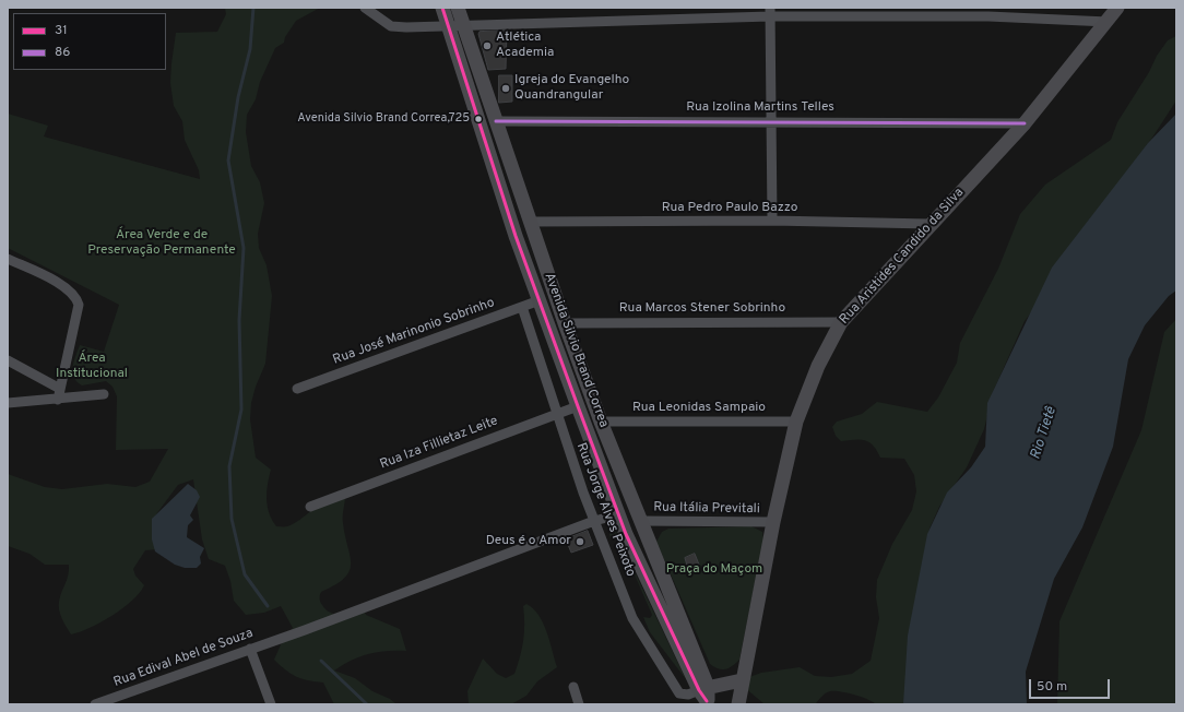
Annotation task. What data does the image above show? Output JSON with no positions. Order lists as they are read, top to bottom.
{
  "streets": {
    "main road": ["Rua Aristides Candido da Silva", "Avenida Silvio Brand Correa"],
    "street": [
      "Rua Izolina Martins Telles",
      "Rua Pedro Paulo Bazzo",
      "Rua Marcos Stener Sobrinho",
      "Rua José Marinonio Sobrinho",
      "Rua Leonidas Sampaio",
      "Rua Iza Fillietaz Leite",
      "Rua Itália Previtali",
      "Rua Jorge Alves Peixoto",
      "Rua Edival Abel de Souza"
    ]
  },
  "crossings": [
    ["Rua Izolina Martins Telles", "Rua Aristides Candido da Silva"],
    ["Rua Izolina Martins Telles", "Avenida Silvio Brand Correa"],
    ["Rua Pedro Paulo Bazzo", "Rua Aristides Candido da Silva"],
    ["Rua Pedro Paulo Bazzo", "Avenida Silvio Brand Correa"],
    ["Rua Aristides Candido da Silva", "Rua Marcos Stener Sobrinho"],
    ["Rua Aristides Candido da Silva", "Rua Leonidas Sampaio"],
    ["Rua Aristides Candido da Silva", "Rua Itália Previtali"],
    ["Rua Marcos Stener Sobrinho", "Avenida Silvio Brand Correa"],
    ["Rua José Marinonio Sobrinho", "Avenida Silvio Brand Correa"],
    ["Rua José Marinonio Sobrinho", "Rua Jorge Alves Peixoto"],
    ["Avenida Silvio Brand Correa", "Rua Leonidas Sampaio"],
    ["Avenida Silvio Brand Correa", "Rua Iza Fillietaz Leite"],
    ["Avenida Silvio Brand Correa", "Rua Itália Previtali"],
    ["Avenida Silvio Brand Correa", "Rua Jorge Alves Peixoto"],
    ["Avenida Silvio Brand Correa", "Rua Edival Abel de Souza"],
    ["Rua Iza Fillietaz Leite", "Rua Jorge Alves Peixoto"],
    ["Rua Jorge Alves Peixoto", "Rua Edival Abel de Souza"]
  ],
  "water": ["Rio Tietê"],
  "parks": ["Área Verde e de Preservação Permanente", "Área Institucional", "Praça do Maçom"],
  "places": [
    "Atlética Academia",
    "Igreja do Evangelho Quandrangular",
    "Avenida Silvio Brand Correa,725",
    "Deus é o Amor"
  ],
  "lines": ["transit line 31", "transit line 86"],
  "legend": ["31", "86"],
  "scale_bar": "50 m"
}
